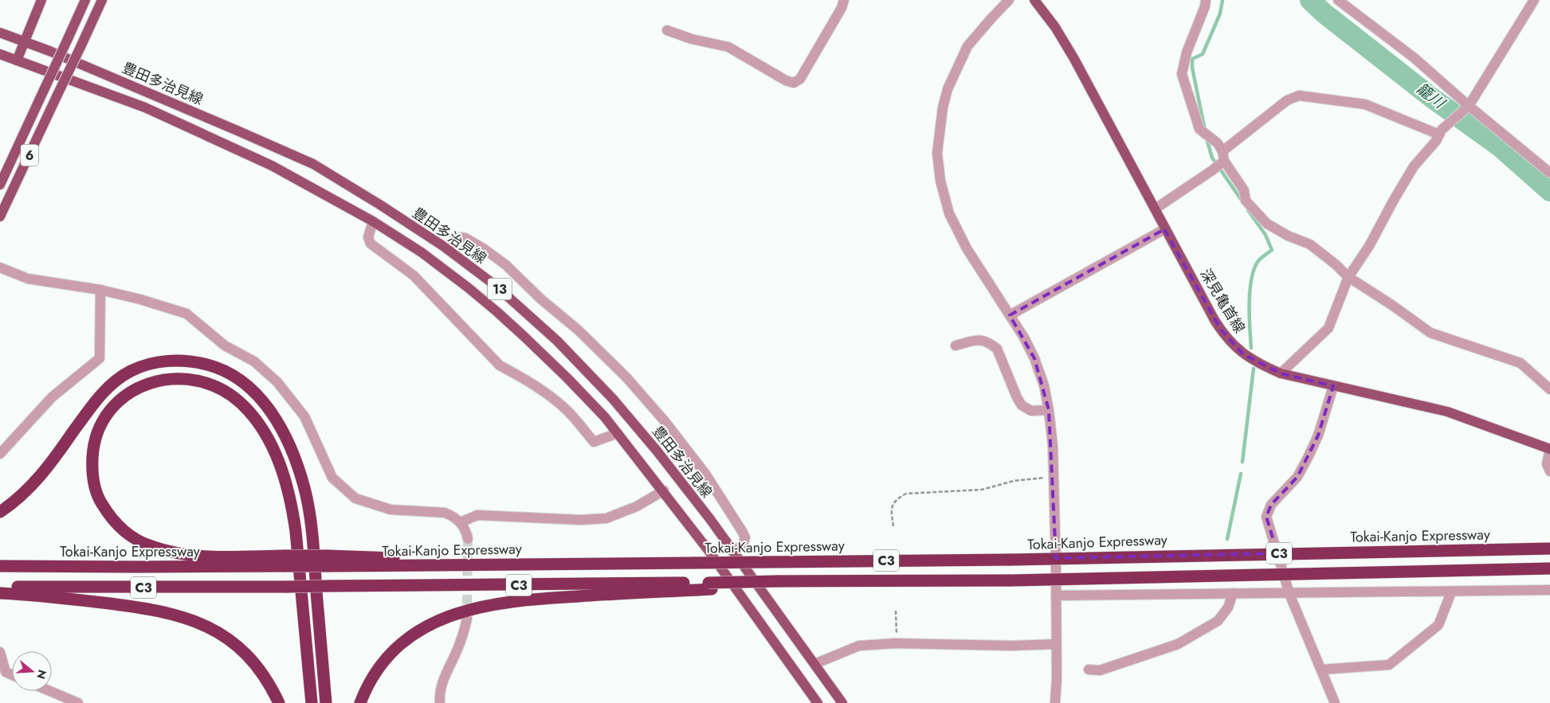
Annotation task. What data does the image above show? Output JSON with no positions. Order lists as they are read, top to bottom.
{
  "streets": {
    "highway": ["Tokai-Kanjo Expressway", "C3"],
    "main road": [
      "豊田多治見線",
      "6",
      "13",
      "深見亀首線"
    ]
  },
  "water": ["籠川"],
  "north": "right"
}
